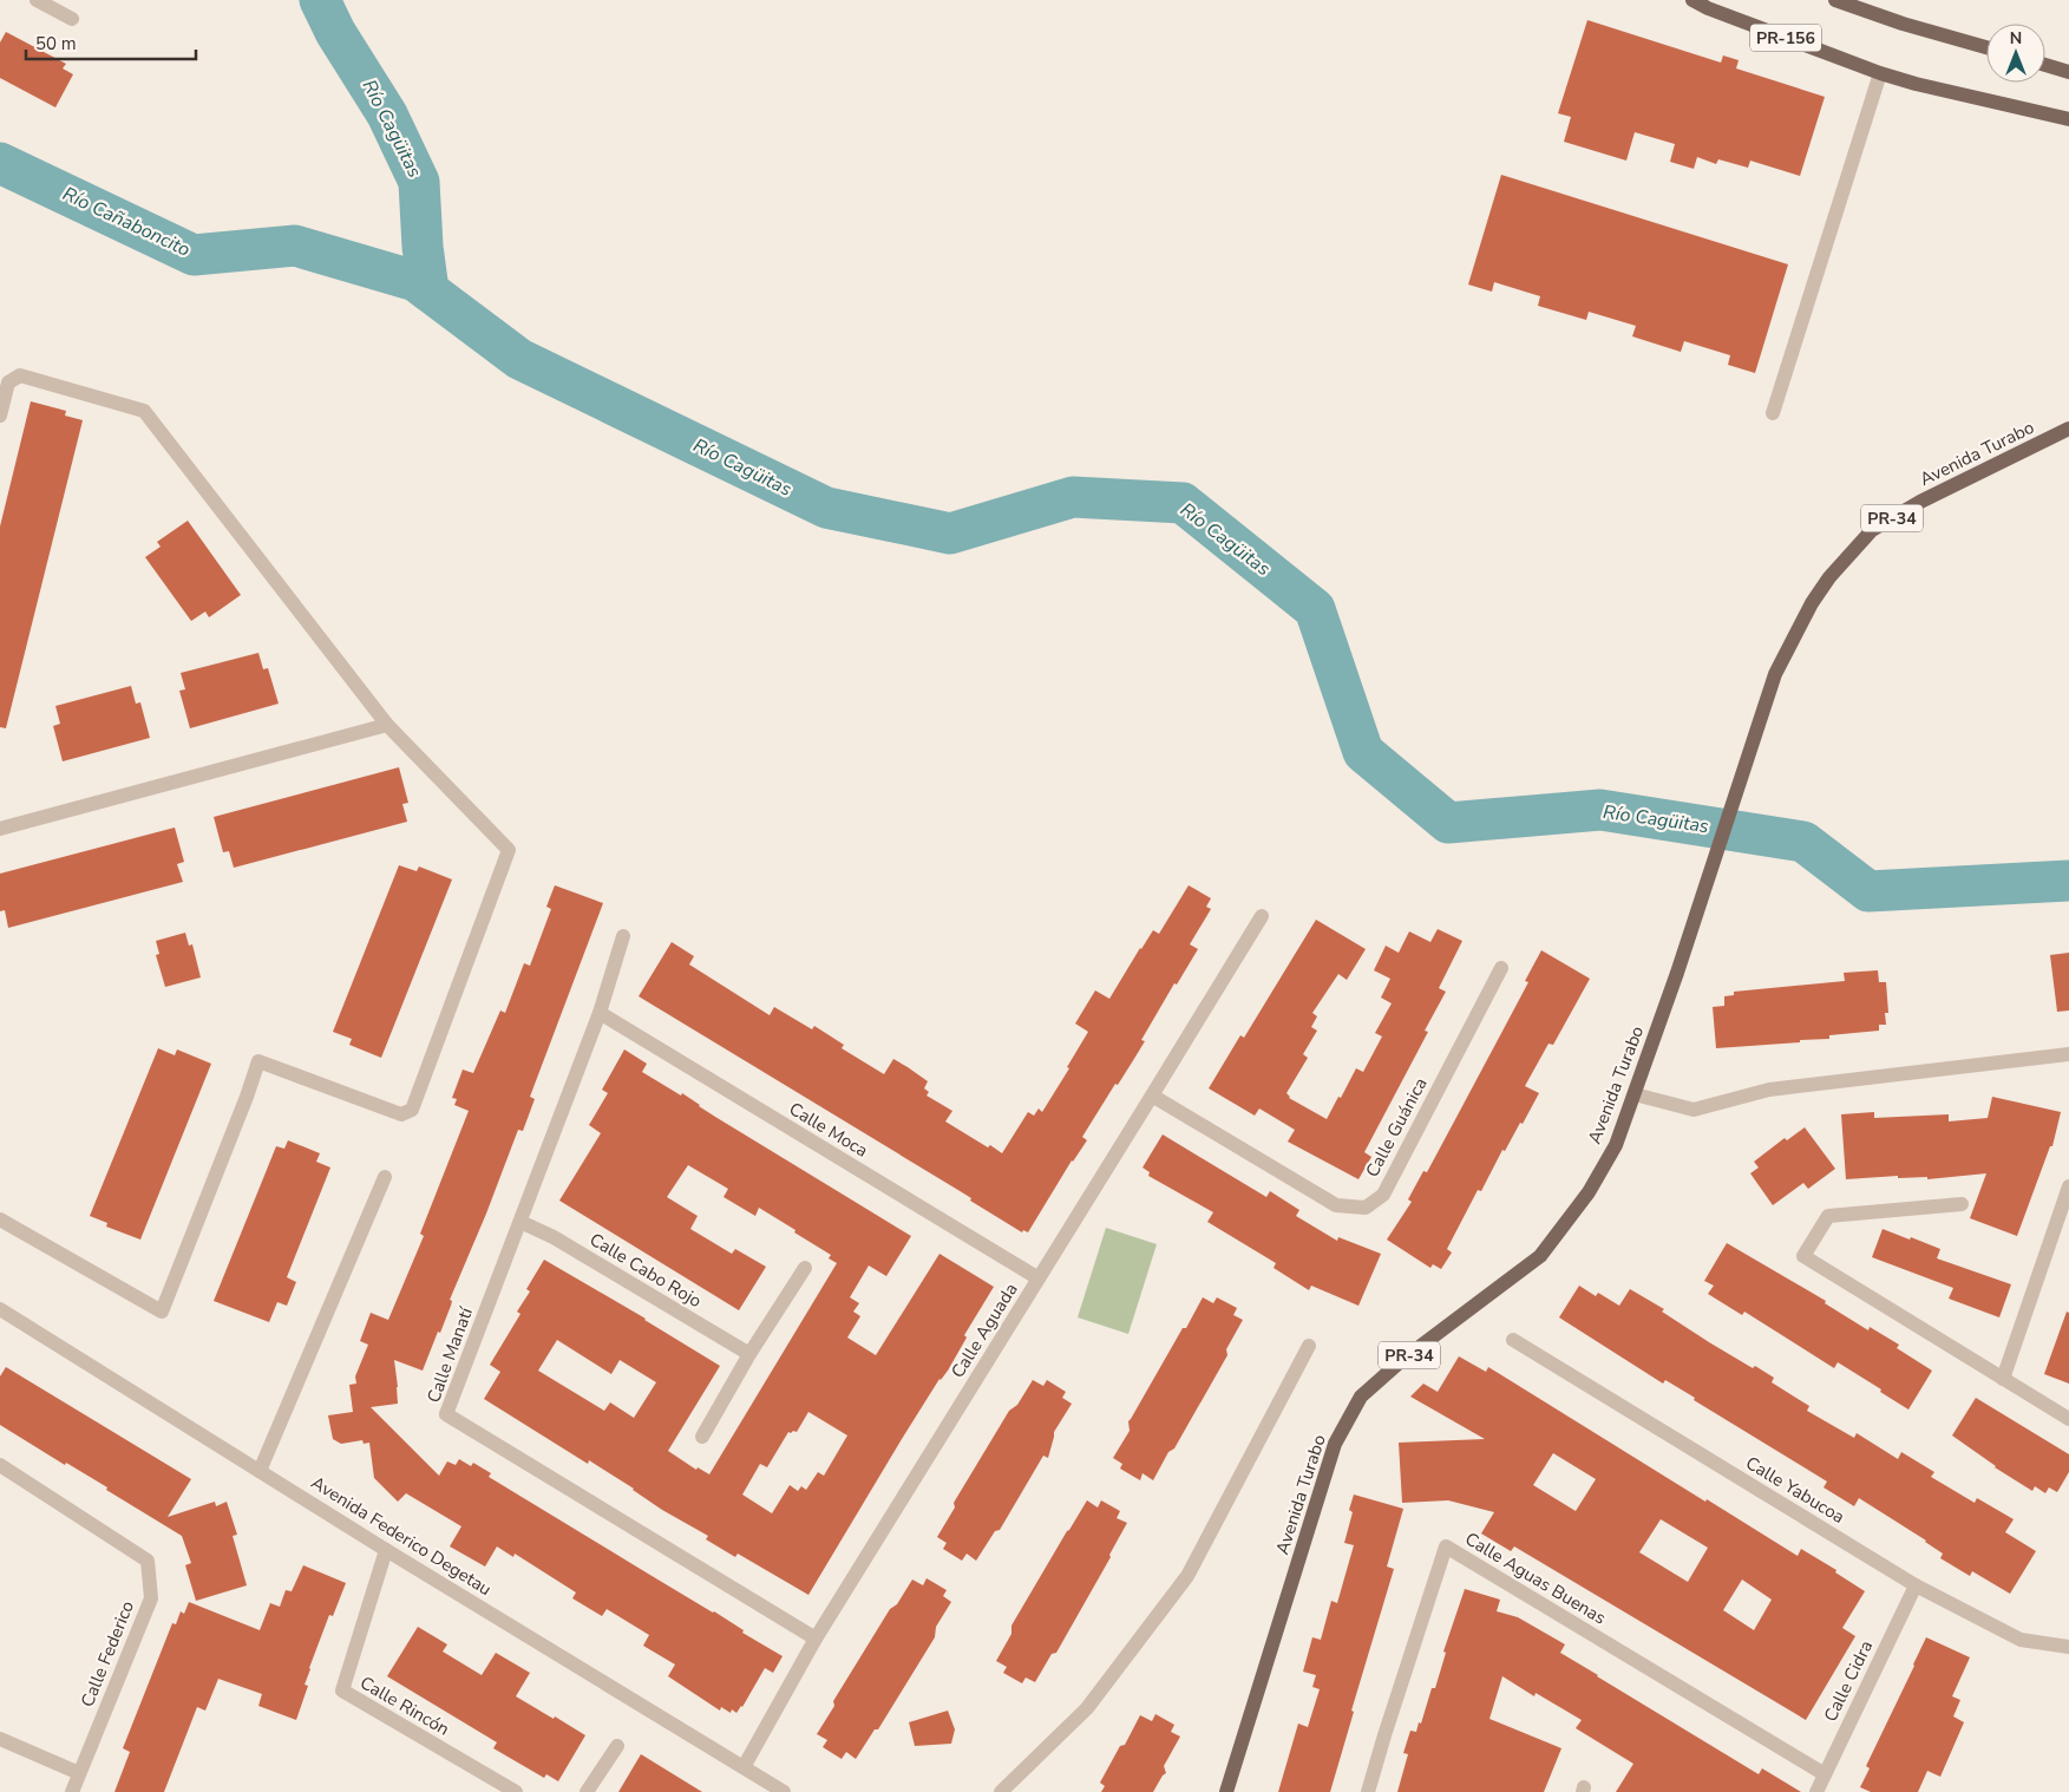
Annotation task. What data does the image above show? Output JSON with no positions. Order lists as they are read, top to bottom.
{
  "streets": {
    "main road": ["PR-156", "Avenida Turabo", "PR-34"],
    "street": [
      "Calle Guánica",
      "Calle Moca",
      "Calle Cabo Rojo",
      "Calle Aguada",
      "Calle Manatí",
      "Calle Yabucoa",
      "Avenida Federico Degetau",
      "Calle Aguas Buenas",
      "Calle Federico",
      "Calle Cidra",
      "Calle Rincón"
    ]
  },
  "crossings": [
    ["Calle Guánica", "Calle Aguada"],
    ["Calle Moca", "Calle Aguada"],
    ["Calle Moca", "Calle Manatí"],
    ["Calle Cabo Rojo", "Calle Manatí"],
    ["Calle Aguada", "Calle Manatí"],
    ["Calle Aguada", "Avenida Federico Degetau"],
    ["Calle Yabucoa", "Calle Cidra"],
    ["Avenida Federico Degetau", "Calle Rincón"],
    ["Calle Aguas Buenas", "Calle Cidra"]
  ],
  "water": ["Río Cagüitas", "Río Cañaboncito"],
  "scale_bar": "50 m",
  "north": "top"
}
